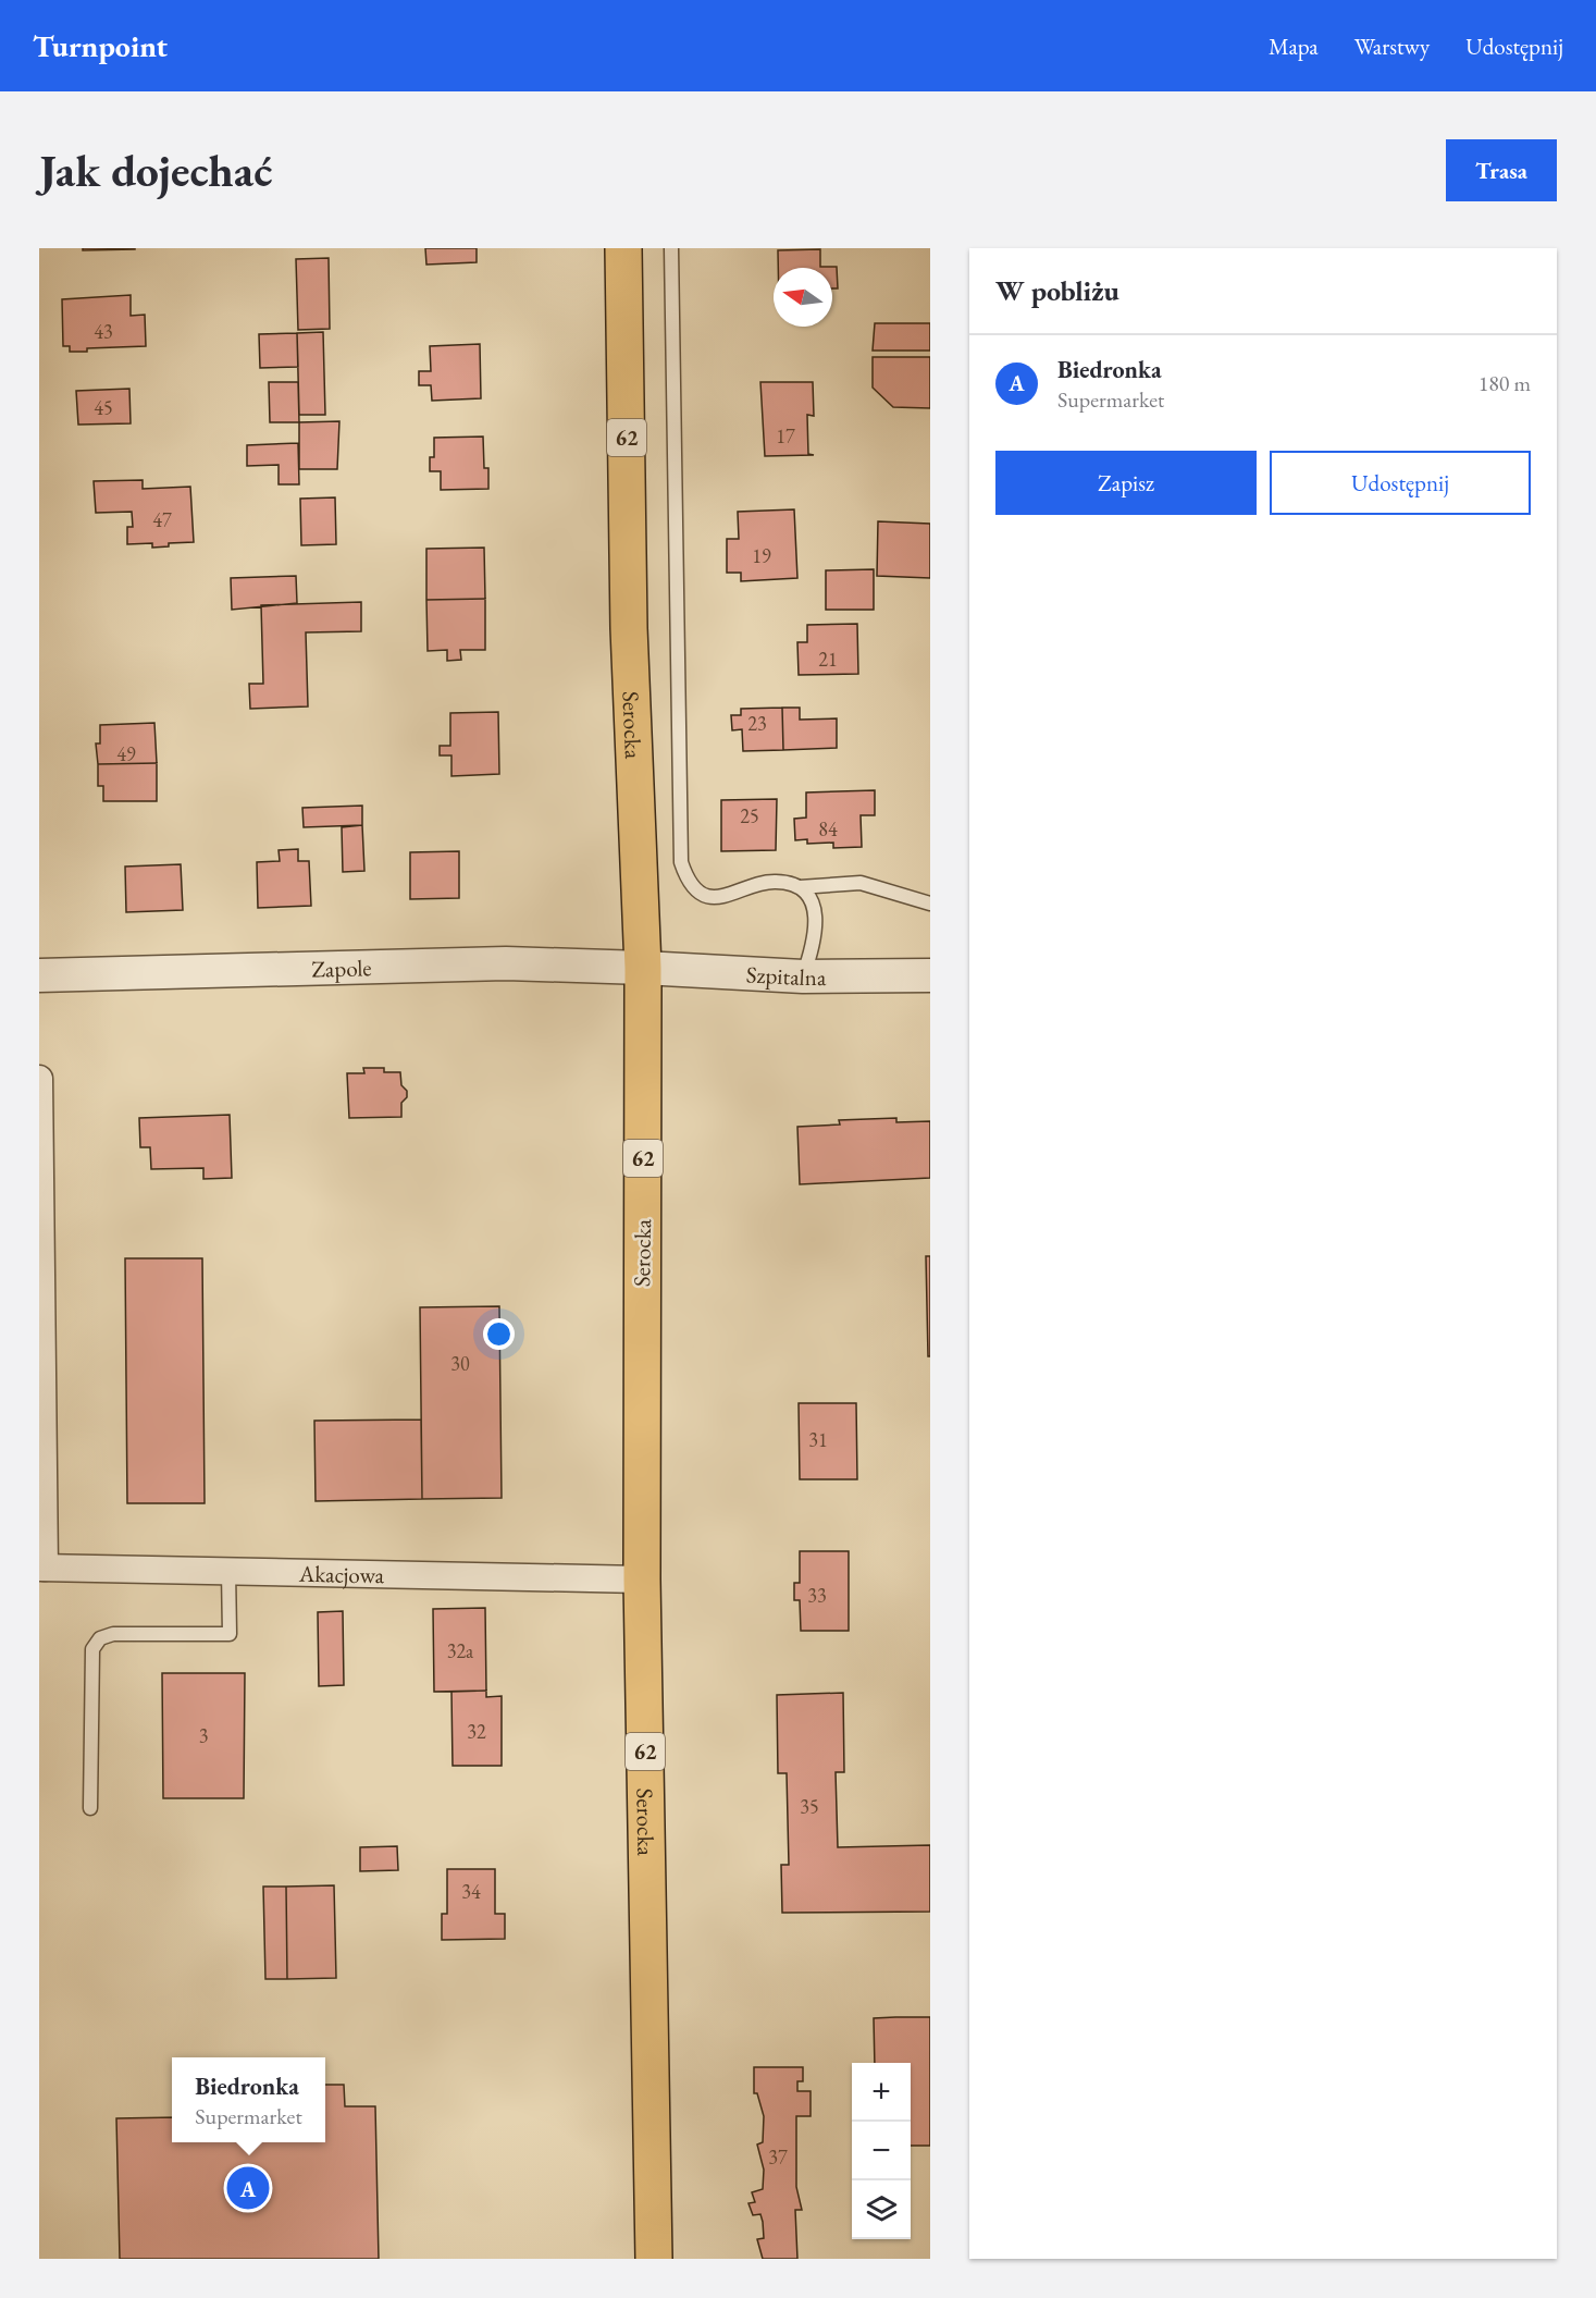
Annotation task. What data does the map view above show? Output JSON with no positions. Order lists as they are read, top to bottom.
{
  "streets": {
    "main road": ["62", "Serocka"],
    "street": ["Zapole", "Szpitalna", "Akacjowa"]
  },
  "crossings": [
    ["Serocka", "Zapole"],
    ["Serocka", "Szpitalna"],
    ["Serocka", "Akacjowa"],
    ["Zapole", "Szpitalna"]
  ],
  "house_numbers": [
    "43",
    "45",
    "17",
    "47",
    "19",
    "21",
    "23",
    "49",
    "25",
    "84",
    "30",
    "31",
    "33",
    "32a",
    "32",
    "3",
    "35",
    "34",
    "37"
  ],
  "north": "left",
  "page": {
    "header": "Turnpoint",
    "nav": ["Mapa", "Warstwy", "Udostępnij"],
    "buttons": [
      "Trasa",
      ["Zapisz", "Udostępnij"]
    ],
    "title": "Jak dojechać",
    "heading": "W pobliżu",
    "list": [
      {
        "mark": "A",
        "name": "Biedronka",
        "note": "Supermarket",
        "value": "180 m"
      }
    ],
    "popup": ["Biedronka", "Supermarket"],
    "map_buttons": ["+", "−"],
    "pins": "A"
  }
}
